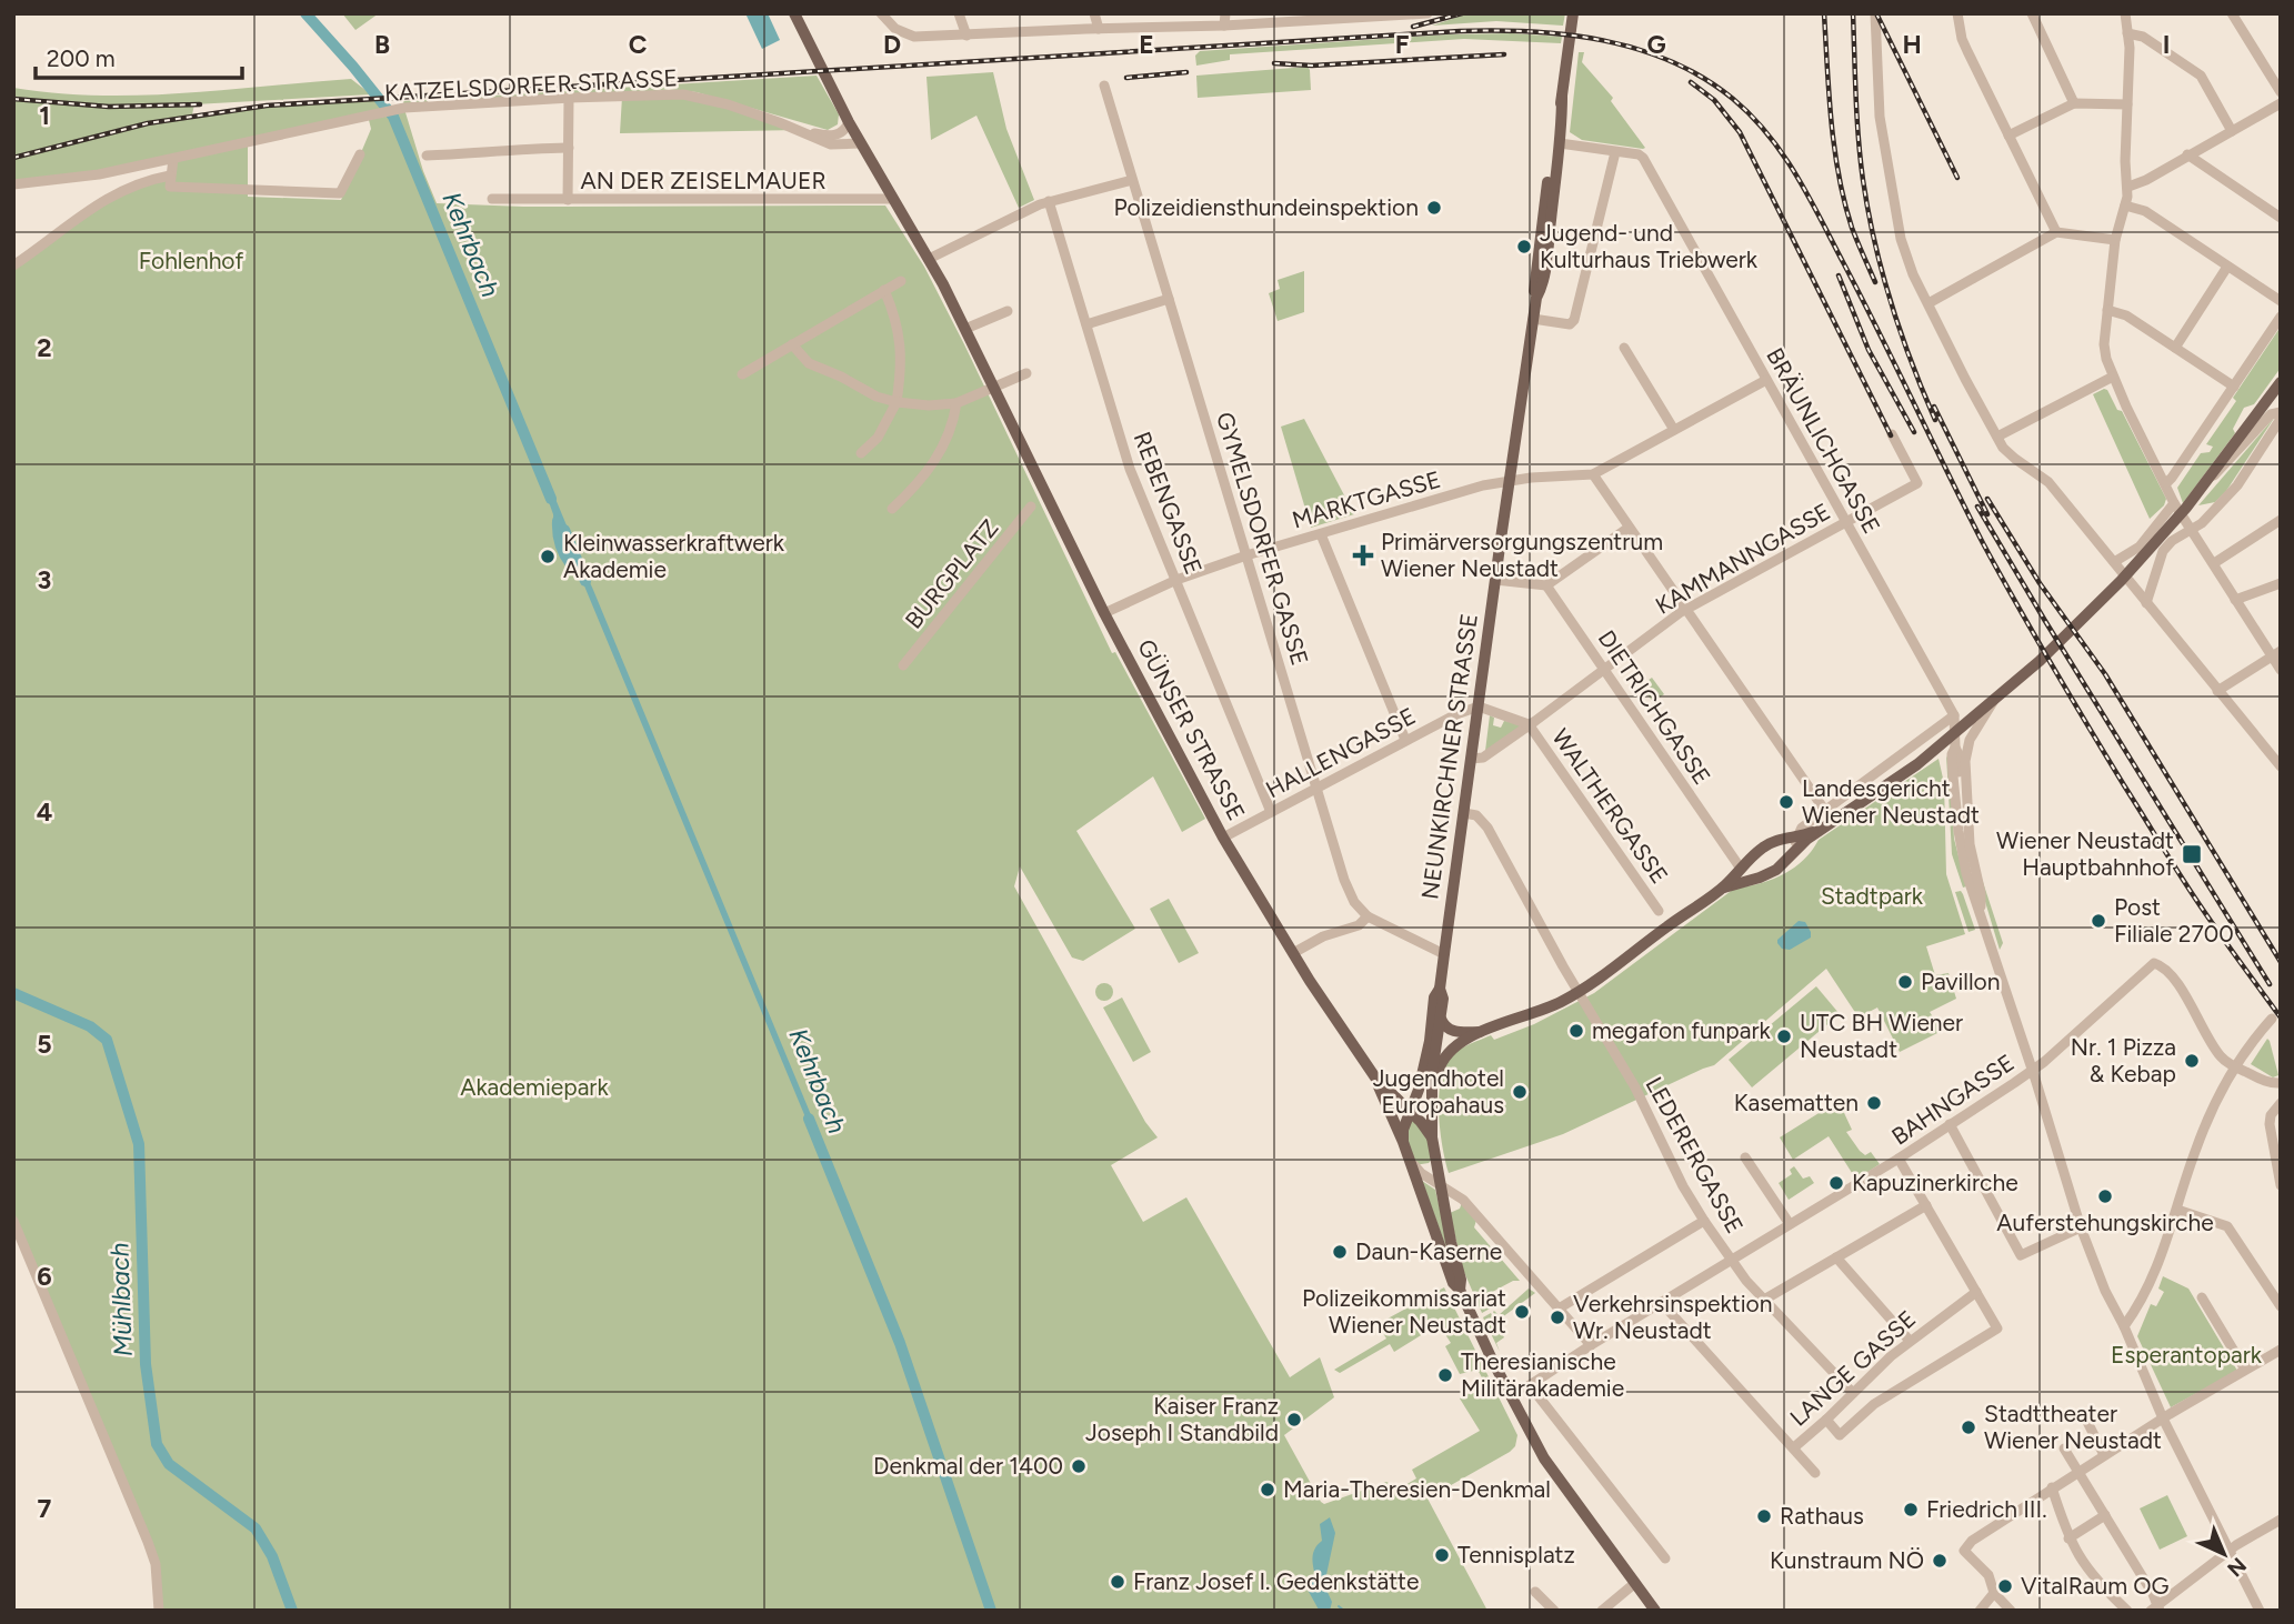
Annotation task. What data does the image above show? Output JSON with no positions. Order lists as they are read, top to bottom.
{
  "streets": {
    "main road": ["GÜNSER STRASSE", "NEUNKIRCHNER STRASSE"],
    "street": [
      "KATZELSDORFER STRASSE",
      "AN DER ZEISELMAUER",
      "BRÄUNLICHGASSE",
      "MARKTGASSE",
      "REBENGASSE",
      "GYMELSDORFER GASSE",
      "KAMMANNGASSE",
      "BURGPLATZ",
      "DIETRICHGASSE",
      "HALLENGASSE",
      "WALTHERGASSE",
      "BAHNGASSE",
      "LEDERERGASSE",
      "LANGE GASSE"
    ]
  },
  "crossings": [
    ["KATZELSDORFER STRASSE", "AN DER ZEISELMAUER"],
    ["KATZELSDORFER STRASSE", "GÜNSER STRASSE"],
    ["AN DER ZEISELMAUER", "GÜNSER STRASSE"],
    ["BRÄUNLICHGASSE", "KAMMANNGASSE"],
    ["MARKTGASSE", "REBENGASSE"],
    ["MARKTGASSE", "GYMELSDORFER GASSE"],
    ["MARKTGASSE", "GÜNSER STRASSE"],
    ["MARKTGASSE", "NEUNKIRCHNER STRASSE"],
    ["REBENGASSE", "HALLENGASSE"],
    ["GYMELSDORFER GASSE", "HALLENGASSE"],
    ["KAMMANNGASSE", "DIETRICHGASSE"],
    ["KAMMANNGASSE", "NEUNKIRCHNER STRASSE"],
    ["KAMMANNGASSE", "WALTHERGASSE"],
    ["GÜNSER STRASSE", "HALLENGASSE"],
    ["HALLENGASSE", "NEUNKIRCHNER STRASSE"],
    ["NEUNKIRCHNER STRASSE", "LEDERERGASSE"],
    ["BAHNGASSE", "LEDERERGASSE"],
    ["LEDERERGASSE", "LANGE GASSE"]
  ],
  "water": ["Kehrbach", "Mühlbach"],
  "parks": [
    "Fohlenhof",
    "Stadtpark",
    "Akademiepark",
    "Esperantopark"
  ],
  "places": {
    "other": [
      "Polizeidiensthundeinspektion",
      "Jugend- und Kulturhaus Triebwerk",
      "Kleinwasserkraftwerk Akademie",
      "Landesgericht Wiener Neustadt",
      "Post Filiale 2700",
      "Pavillon",
      "megafon funpark",
      "UTC BH Wiener Neustadt",
      "Nr. 1 Pizza & Kebap",
      "Jugendhotel Europahaus",
      "Kasematten",
      "Kapuzinerkirche",
      "Auferstehungskirche",
      "Daun-Kaserne",
      "Polizeikommissariat Wiener Neustadt",
      "Verkehrsinspektion Wr. Neustadt",
      "Theresianische Militärakademie",
      "Kaiser Franz Joseph I Standbild",
      "Stadttheater Wiener Neustadt",
      "Denkmal der 1400",
      "Maria-Theresien-Denkmal",
      "Friedrich III.",
      "Rathaus",
      "Tennisplatz",
      "Kunstraum NÖ",
      "Franz Josef I. Gedenkstätte",
      "VitalRaum OG"
    ],
    "health": ["Primärversorgungszentrum Wiener Neustadt"],
    "transit": ["Wiener Neustadt Hauptbahnhof"]
  },
  "scale_bar": "200 m",
  "north": "bottom right",
  "grid": {
    "columns": [
      "B",
      "C",
      "D",
      "E",
      "F",
      "G",
      "H",
      "I"
    ],
    "rows": [
      "1",
      "2",
      "3",
      "4",
      "5",
      "6",
      "7"
    ]
  }
}
